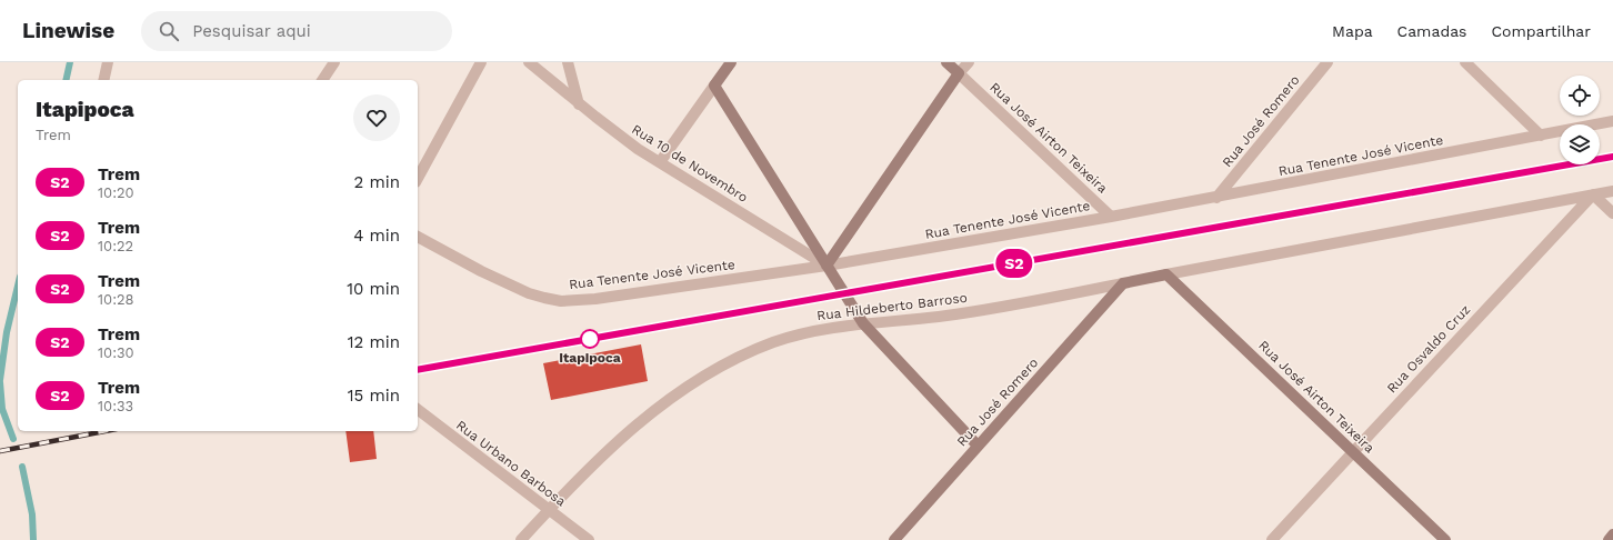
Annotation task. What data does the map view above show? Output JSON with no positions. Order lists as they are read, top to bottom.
{
  "streets": {
    "street": [
      "Rua José Romero",
      "Rua José Airton Teixeira",
      "Rua Tenente José Vicente",
      "Rua 10 de Novembro",
      "Rua Hildeberto Barroso",
      "Rua Osvaldo Cruz",
      "Rua Urbano Barbosa"
    ]
  },
  "crossings": [
    ["Rua José Romero", "Rua Tenente José Vicente"],
    ["Rua José Romero", "Rua Hildeberto Barroso"],
    ["Rua José Airton Teixeira", "Rua Tenente José Vicente"],
    ["Rua José Airton Teixeira", "Rua Osvaldo Cruz"],
    ["Rua Tenente José Vicente", "Rua 10 de Novembro"],
    ["Rua Hildeberto Barroso", "Rua Urbano Barbosa"]
  ],
  "places": ["Itapipoca"],
  "page": {
    "header": "Linewise",
    "search": "Pesquisar aqui",
    "nav": ["Mapa", "Camadas", "Compartilhar"],
    "on_map": "S2",
    "heading": ["Itapipoca", "Trem"],
    "list": [
      {
        "mark": "S2",
        "name": "Trem",
        "note": "10:20",
        "value": "2 min"
      },
      {
        "mark": "S2",
        "name": "Trem",
        "note": "10:22",
        "value": "4 min"
      },
      {
        "mark": "S2",
        "name": "Trem",
        "note": "10:28",
        "value": "10 min"
      },
      {
        "mark": "S2",
        "name": "Trem",
        "note": "10:30",
        "value": "12 min"
      },
      {
        "mark": "S2",
        "name": "Trem",
        "note": "10:33",
        "value": "15 min"
      }
    ]
  }
}
